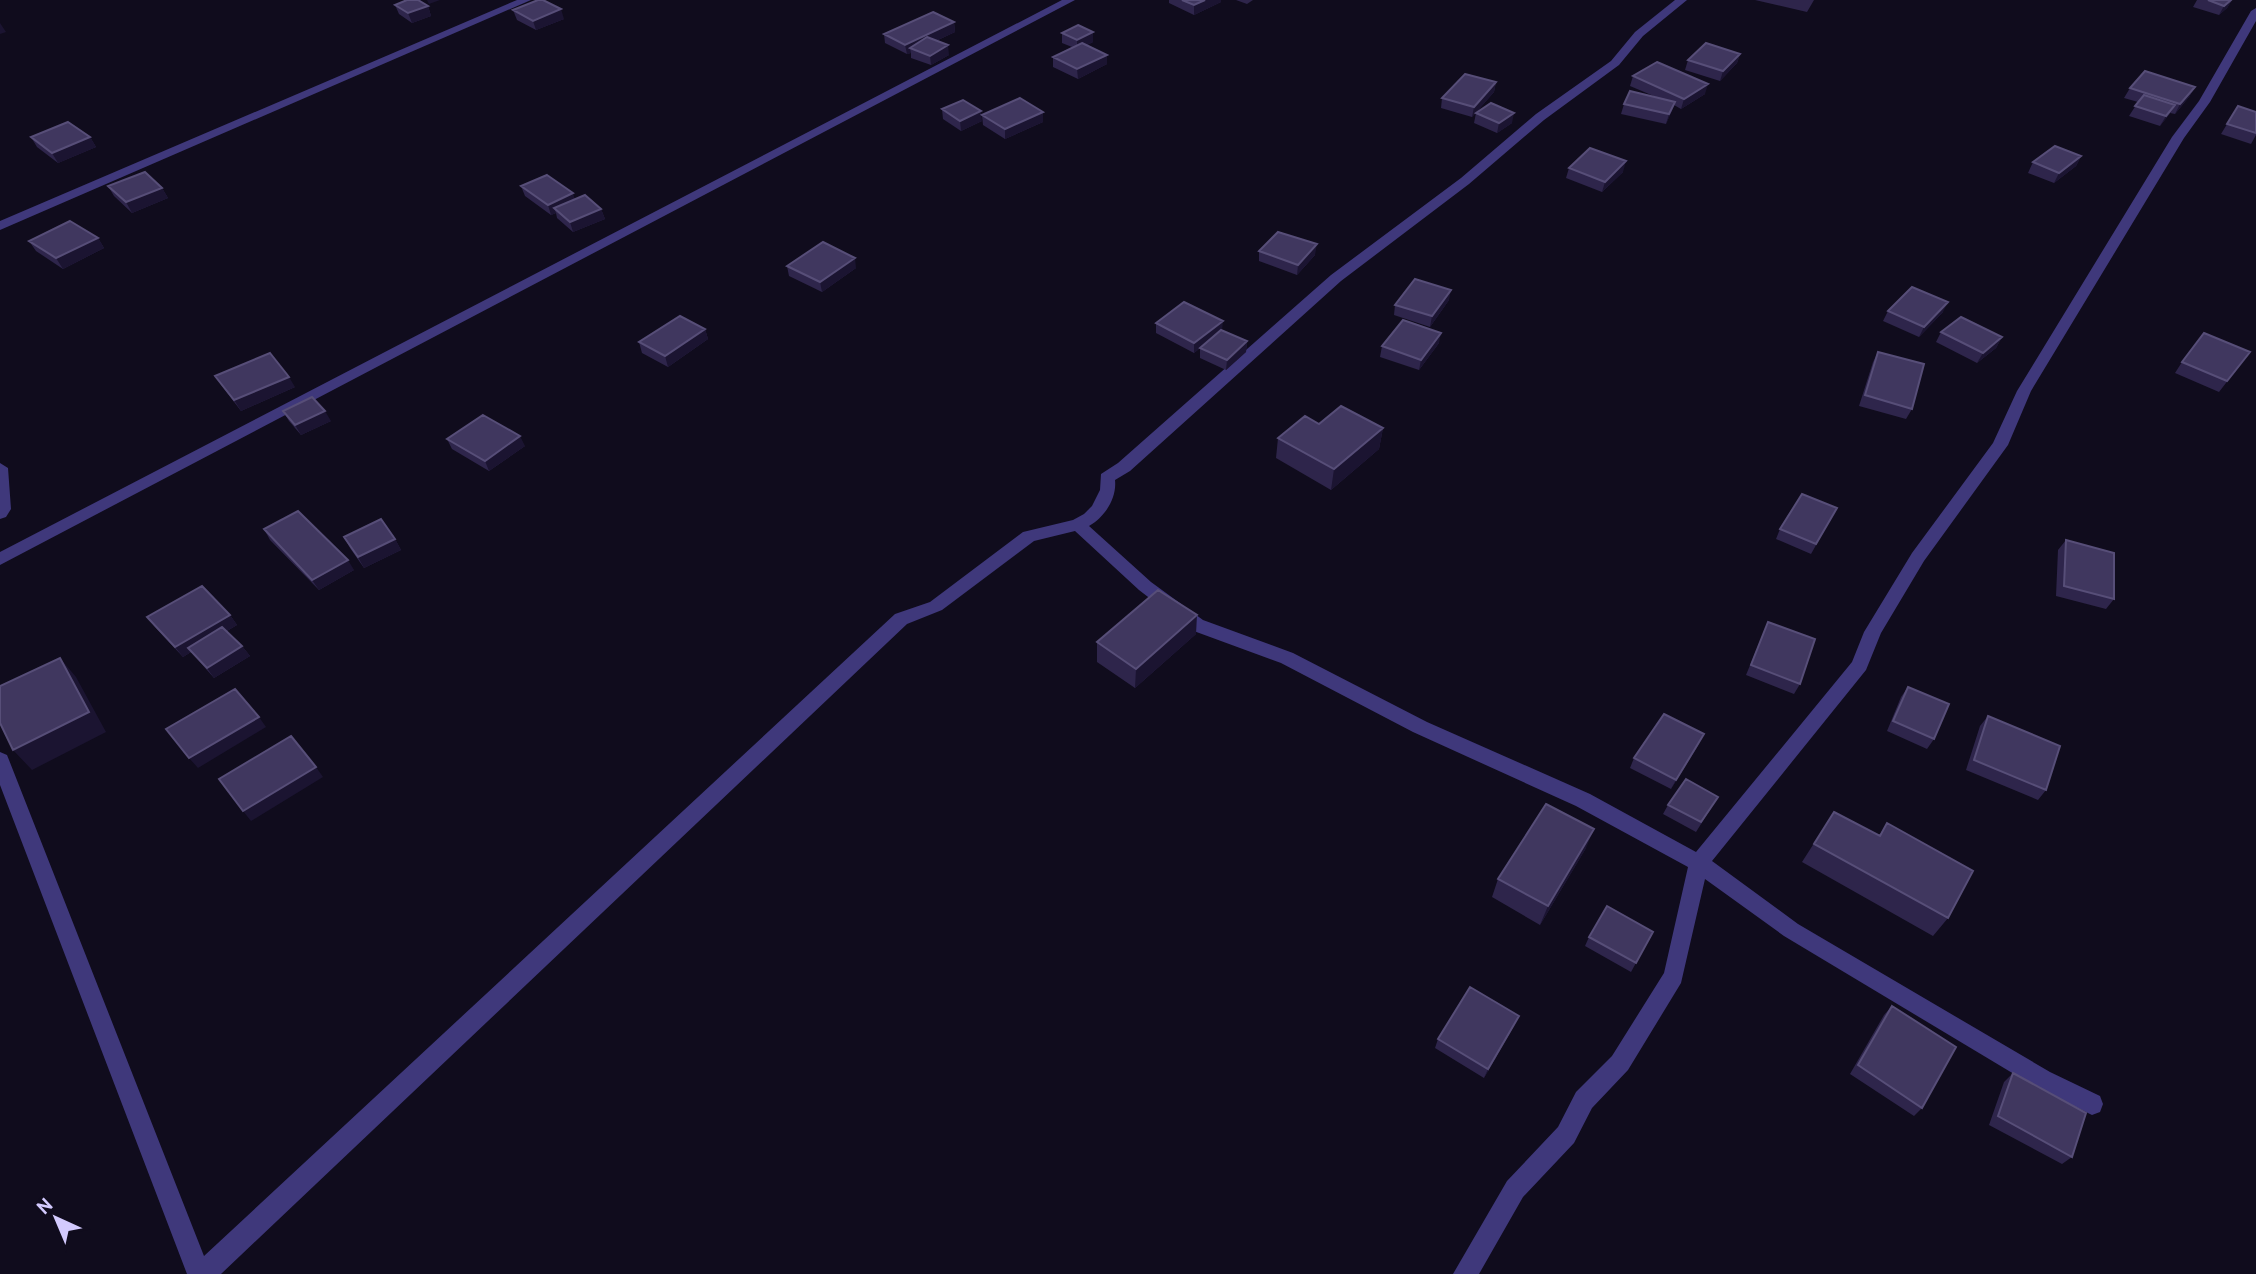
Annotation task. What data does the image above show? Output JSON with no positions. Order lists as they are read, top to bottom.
{
  "north": "top left"
}
